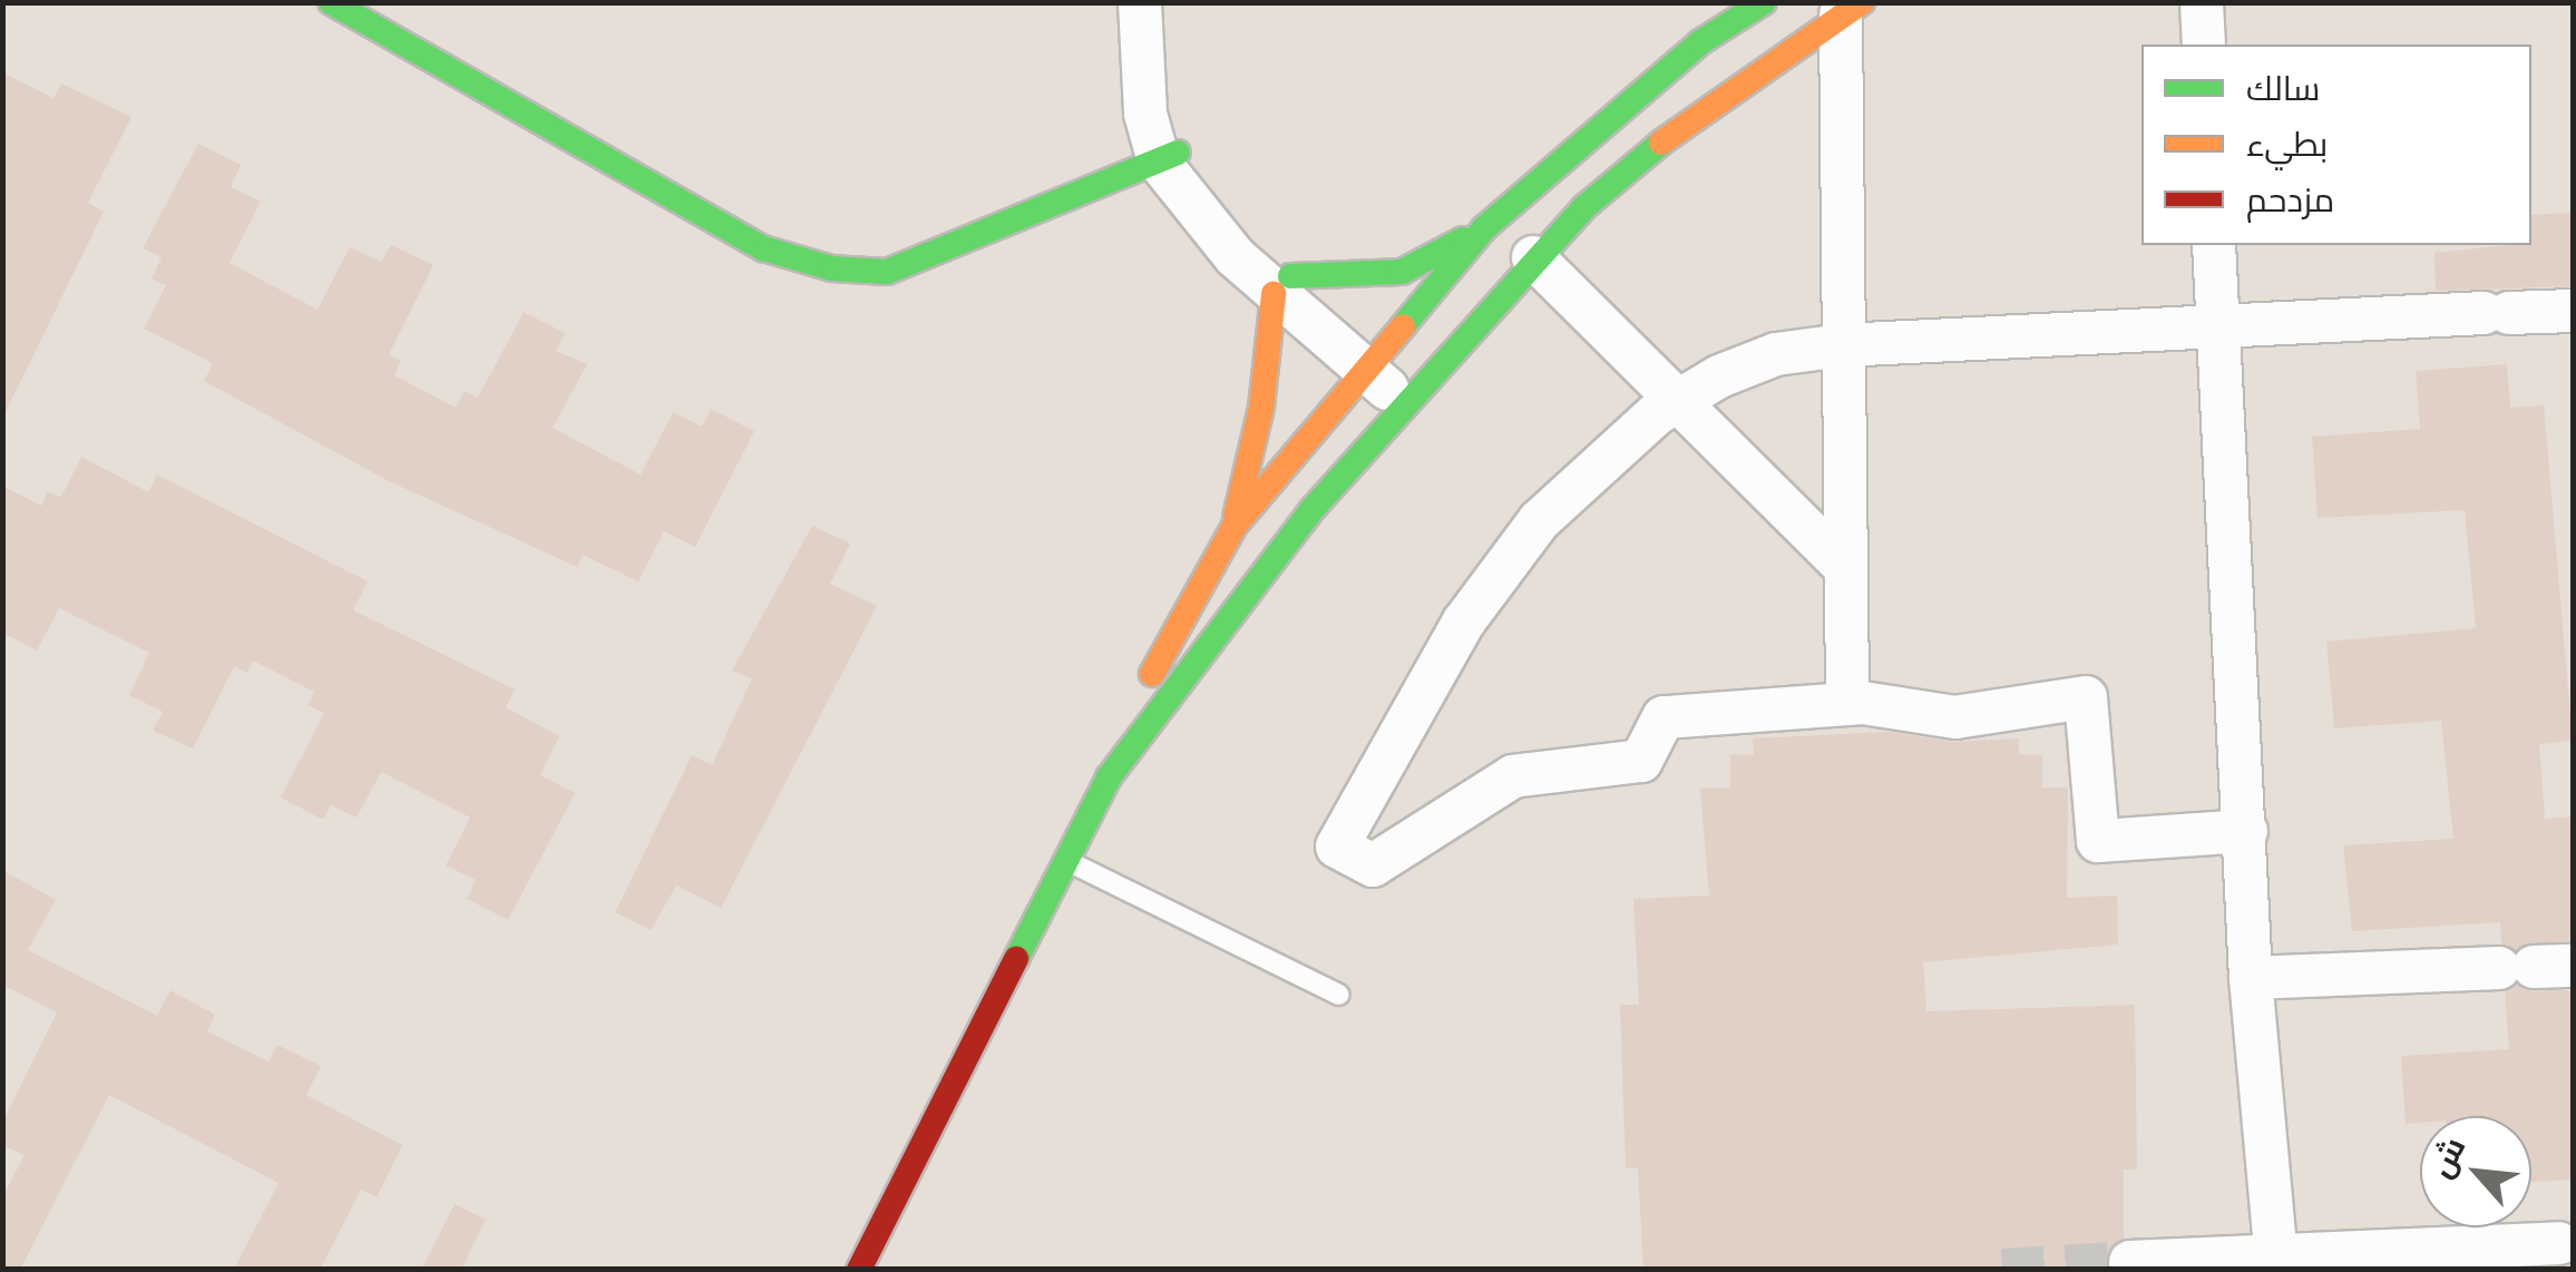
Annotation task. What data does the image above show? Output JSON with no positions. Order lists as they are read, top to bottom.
{
  "legend": ["سالك", "بطيء", "مزدحم"],
  "north": "top left"
}
